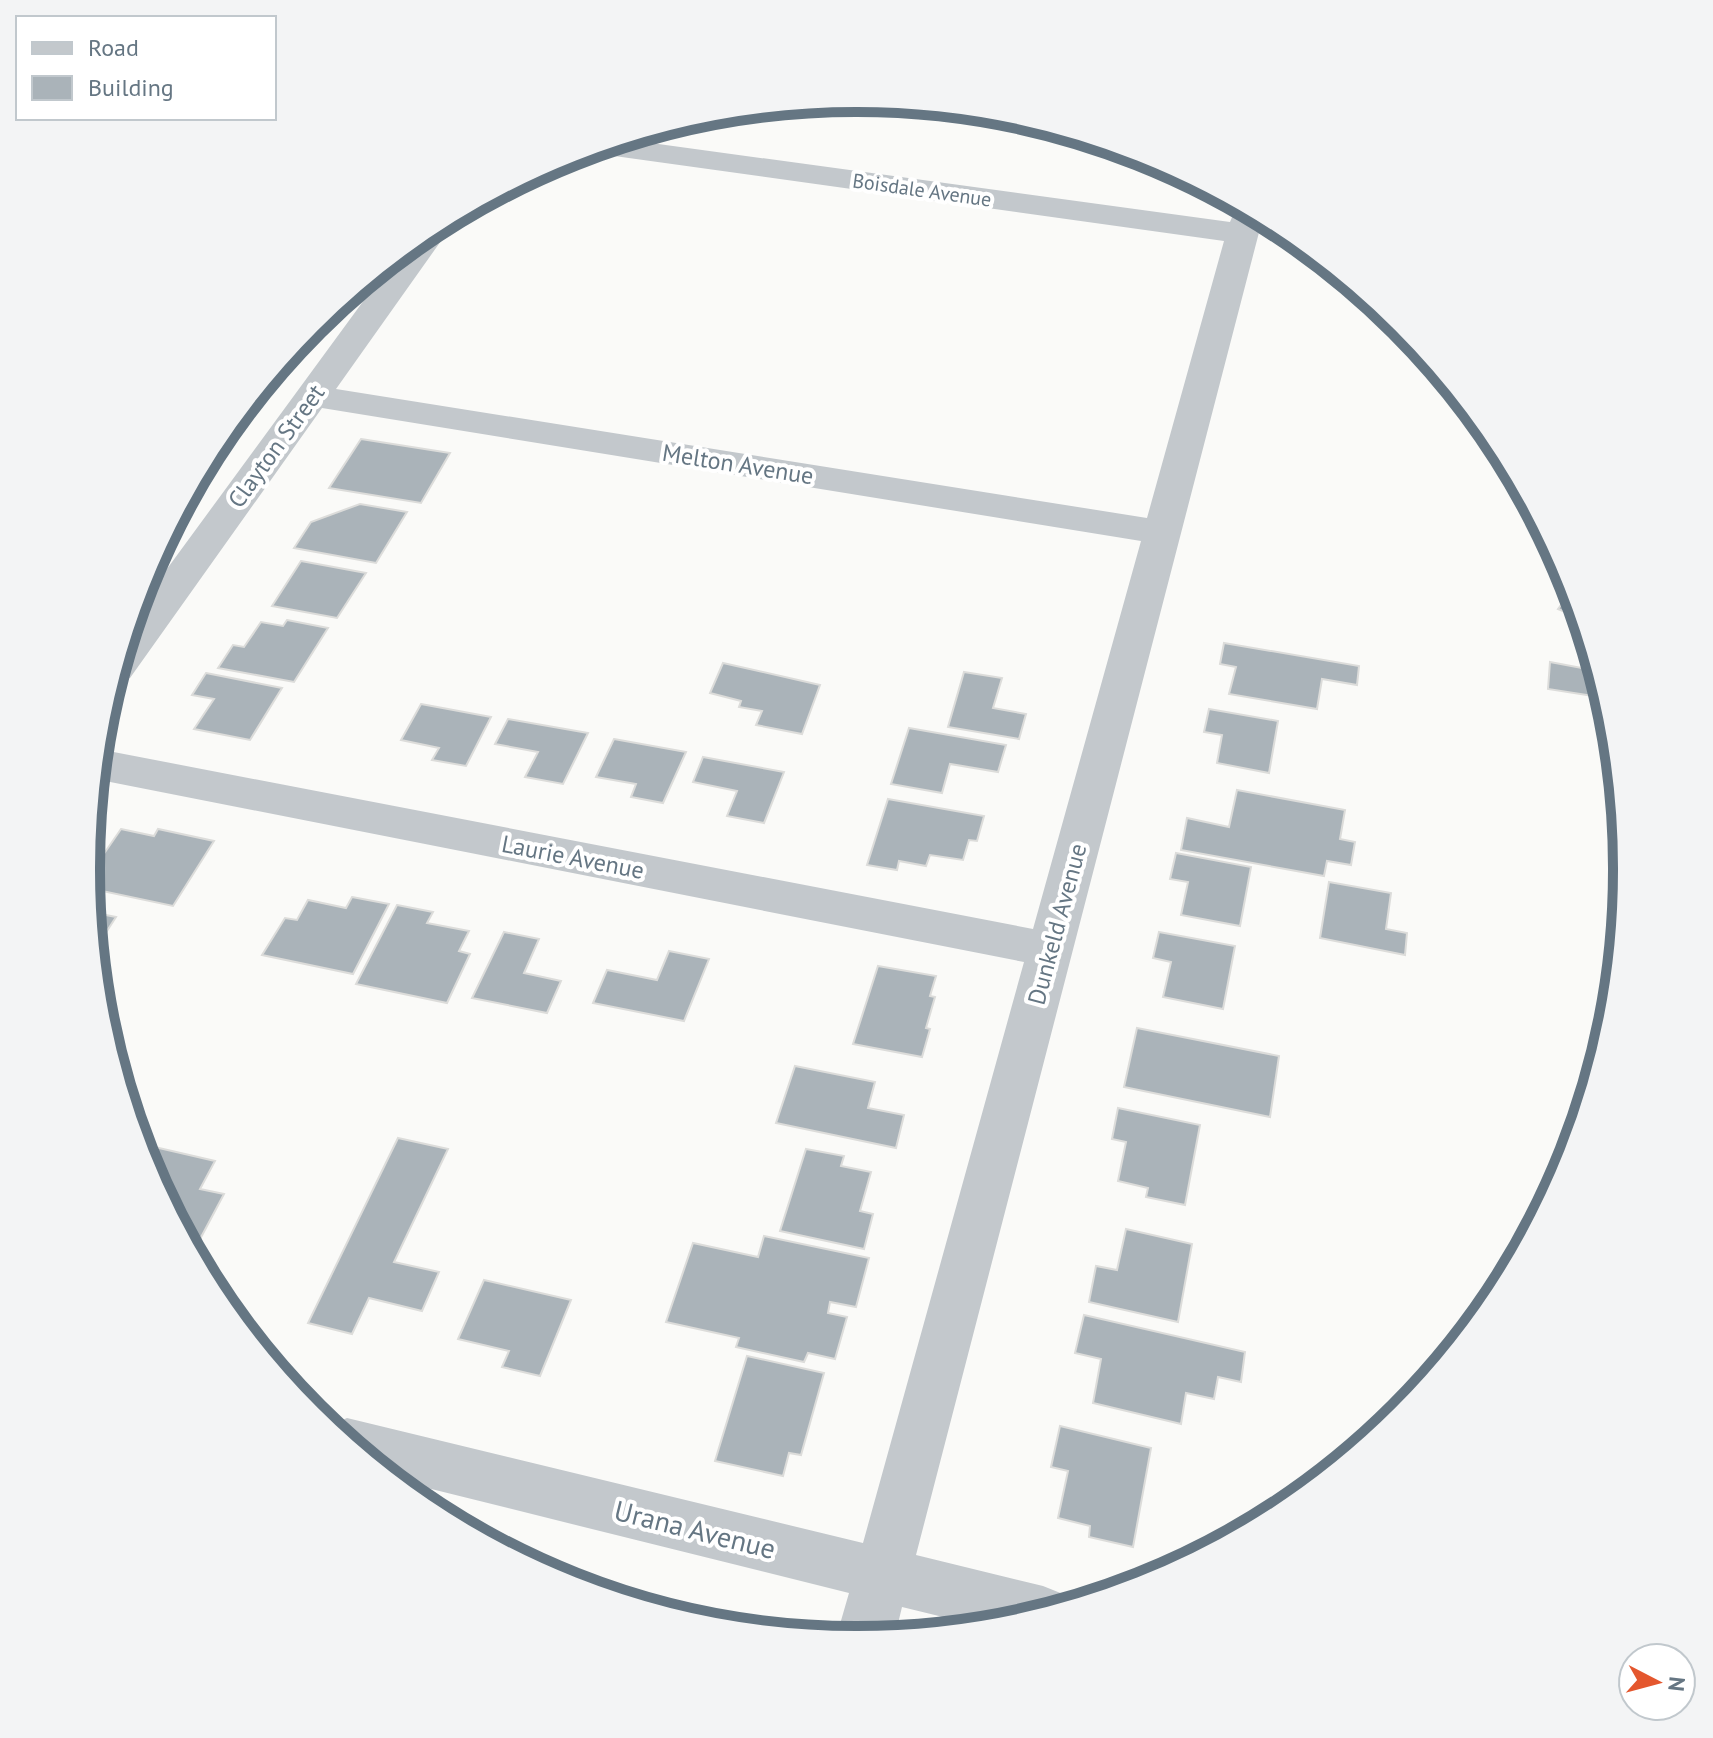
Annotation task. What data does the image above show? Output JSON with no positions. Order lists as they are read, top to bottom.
{
  "streets": {
    "street": [
      "Boisdale Avenue",
      "Clayton Street",
      "Melton Avenue",
      "Laurie Avenue",
      "Dunkeld Avenue",
      "Urana Avenue"
    ]
  },
  "crossings": [
    ["Boisdale Avenue", "Dunkeld Avenue"],
    ["Clayton Street", "Melton Avenue"],
    ["Melton Avenue", "Dunkeld Avenue"],
    ["Laurie Avenue", "Dunkeld Avenue"],
    ["Dunkeld Avenue", "Urana Avenue"]
  ],
  "legend": ["Road", "Building"],
  "north": "right"
}
